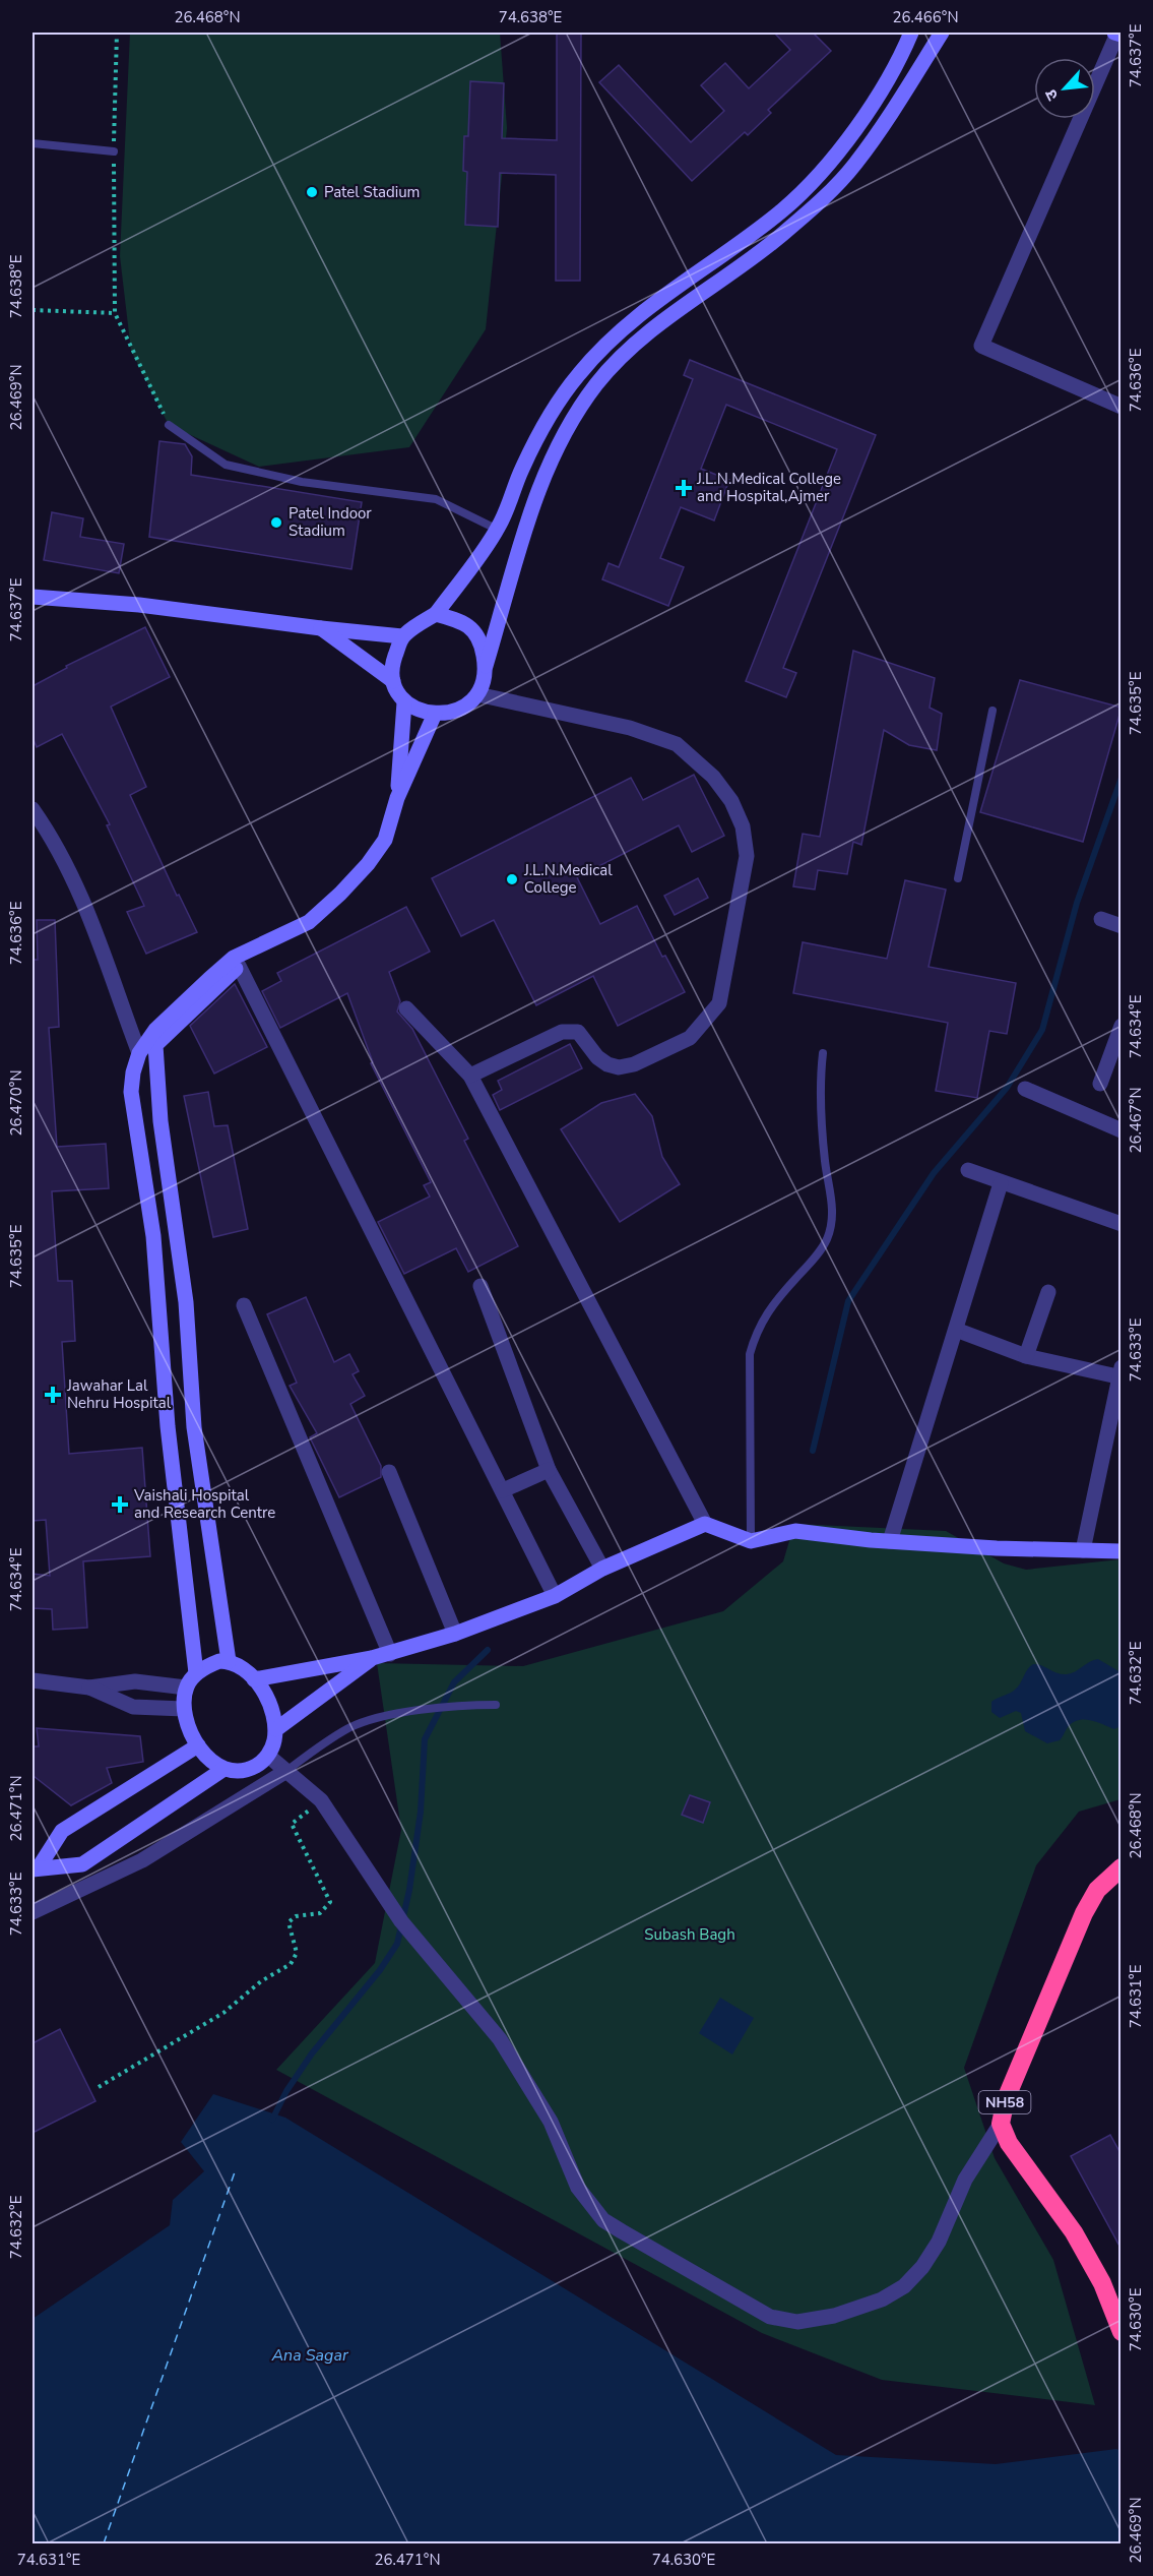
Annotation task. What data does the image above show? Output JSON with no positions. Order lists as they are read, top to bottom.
{
  "streets": {
    "highway": ["NH58"]
  },
  "water": ["Ana Sagar"],
  "parks": ["Subash Bagh"],
  "places": {
    "other": ["Patel Stadium", "Patel Indoor Stadium", "J.L.N.Medical College"],
    "health": ["J.L.N.Medical College and Hospital,Ajmer", "Jawahar Lal Nehru Hospital", "Vaishali Hospital and Research Centre"]
  },
  "north": "bottom left",
  "coordinates": [
    "26.468°N",
    "74.638°E",
    "26.466°N",
    "74.637°E",
    "74.636°E",
    "26.469°N",
    "74.635°E",
    "74.634°E",
    "26.470°N",
    "26.467°N",
    "74.633°E",
    "74.632°E",
    "26.471°N",
    "74.631°E",
    "74.630°E"
  ]
}
